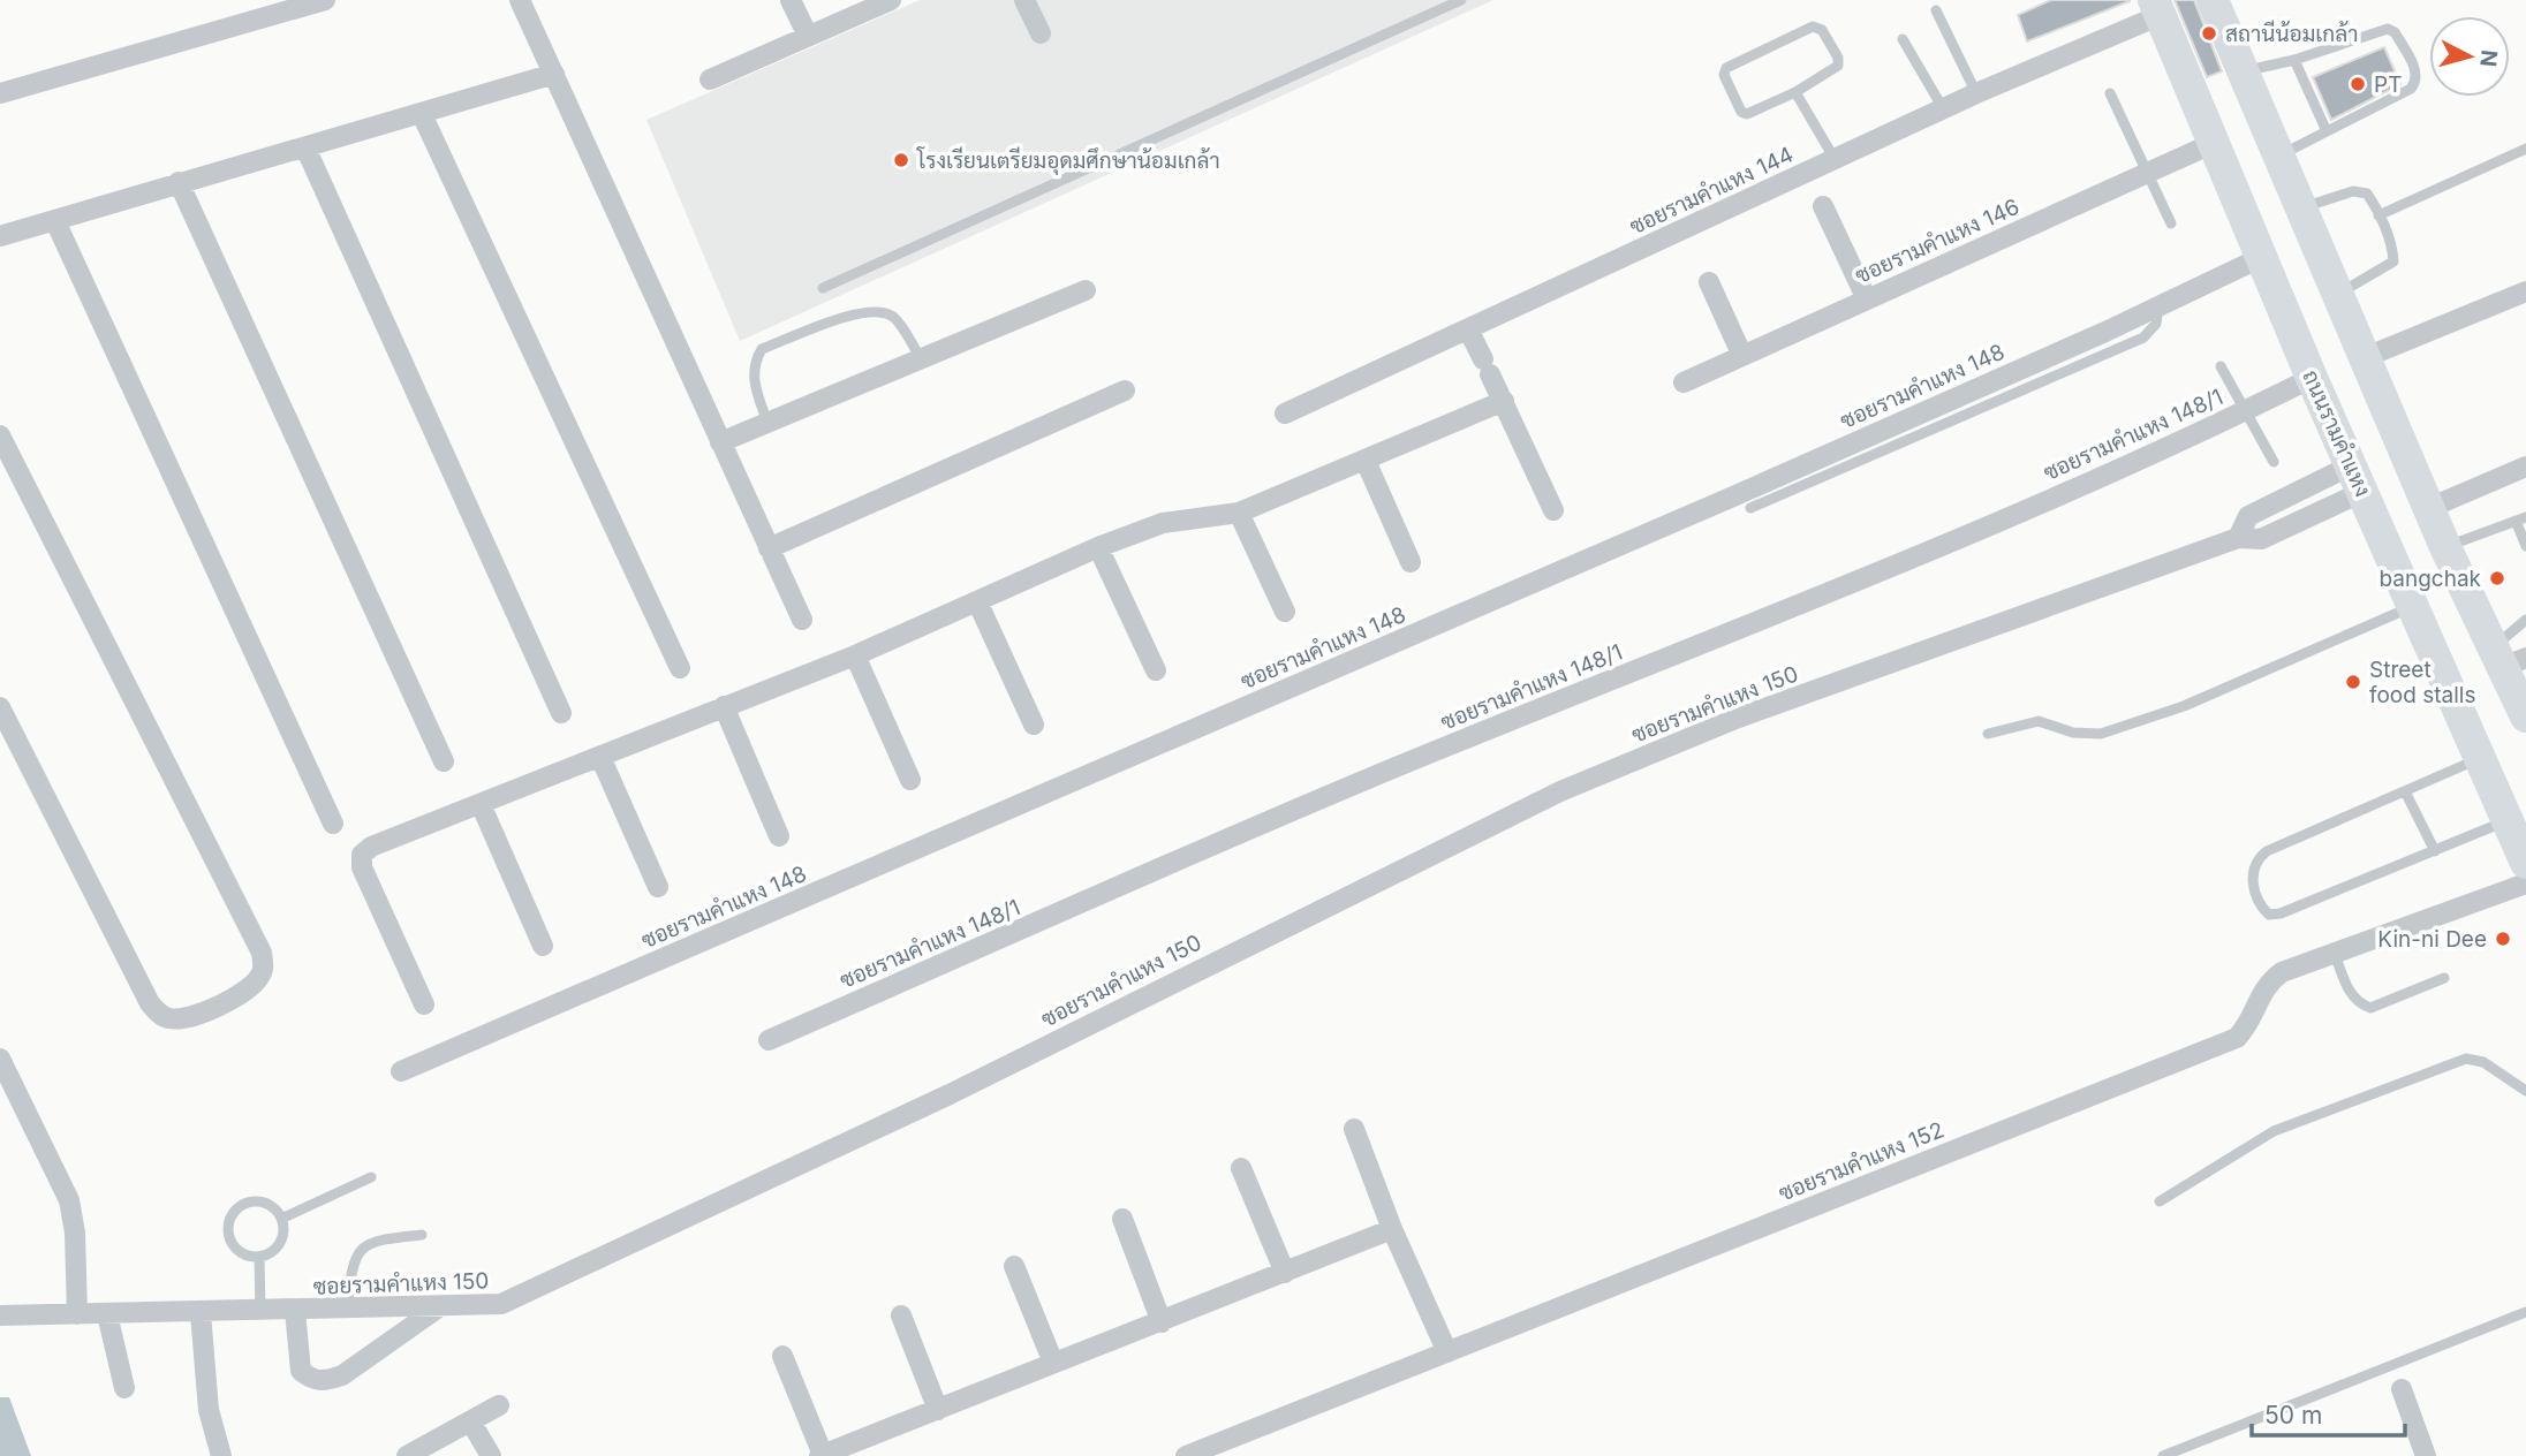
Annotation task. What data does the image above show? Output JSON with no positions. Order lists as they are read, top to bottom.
{
  "streets": {
    "main road": ["ถนนรามคำแหง"],
    "street": [
      "ซอยรามคำแหง 144",
      "ซอยรามคำแหง 146",
      "ซอยรามคำแหง 148",
      "ซอยรามคำแหง 148/1",
      "ซอยรามคำแหง 150",
      "ซอยรามคำแหง 152"
    ]
  },
  "crossings": [
    ["ซอยรามคำแหง 144", "ถนนรามคำแหง"],
    ["ซอยรามคำแหง 146", "ถนนรามคำแหง"],
    ["ซอยรามคำแหง 148", "ถนนรามคำแหง"],
    ["ถนนรามคำแหง", "ซอยรามคำแหง 148/1"],
    ["ถนนรามคำแหง", "ซอยรามคำแหง 150"]
  ],
  "places": [
    "สถานีน้อมเกล้า",
    "PT",
    "โรงเรียนเตรียมอุดมศึกษาน้อมเกล้า",
    "bangchak",
    "Street food stalls",
    "Kin-ni Dee"
  ],
  "scale_bar": "50 m",
  "north": "right"
}
